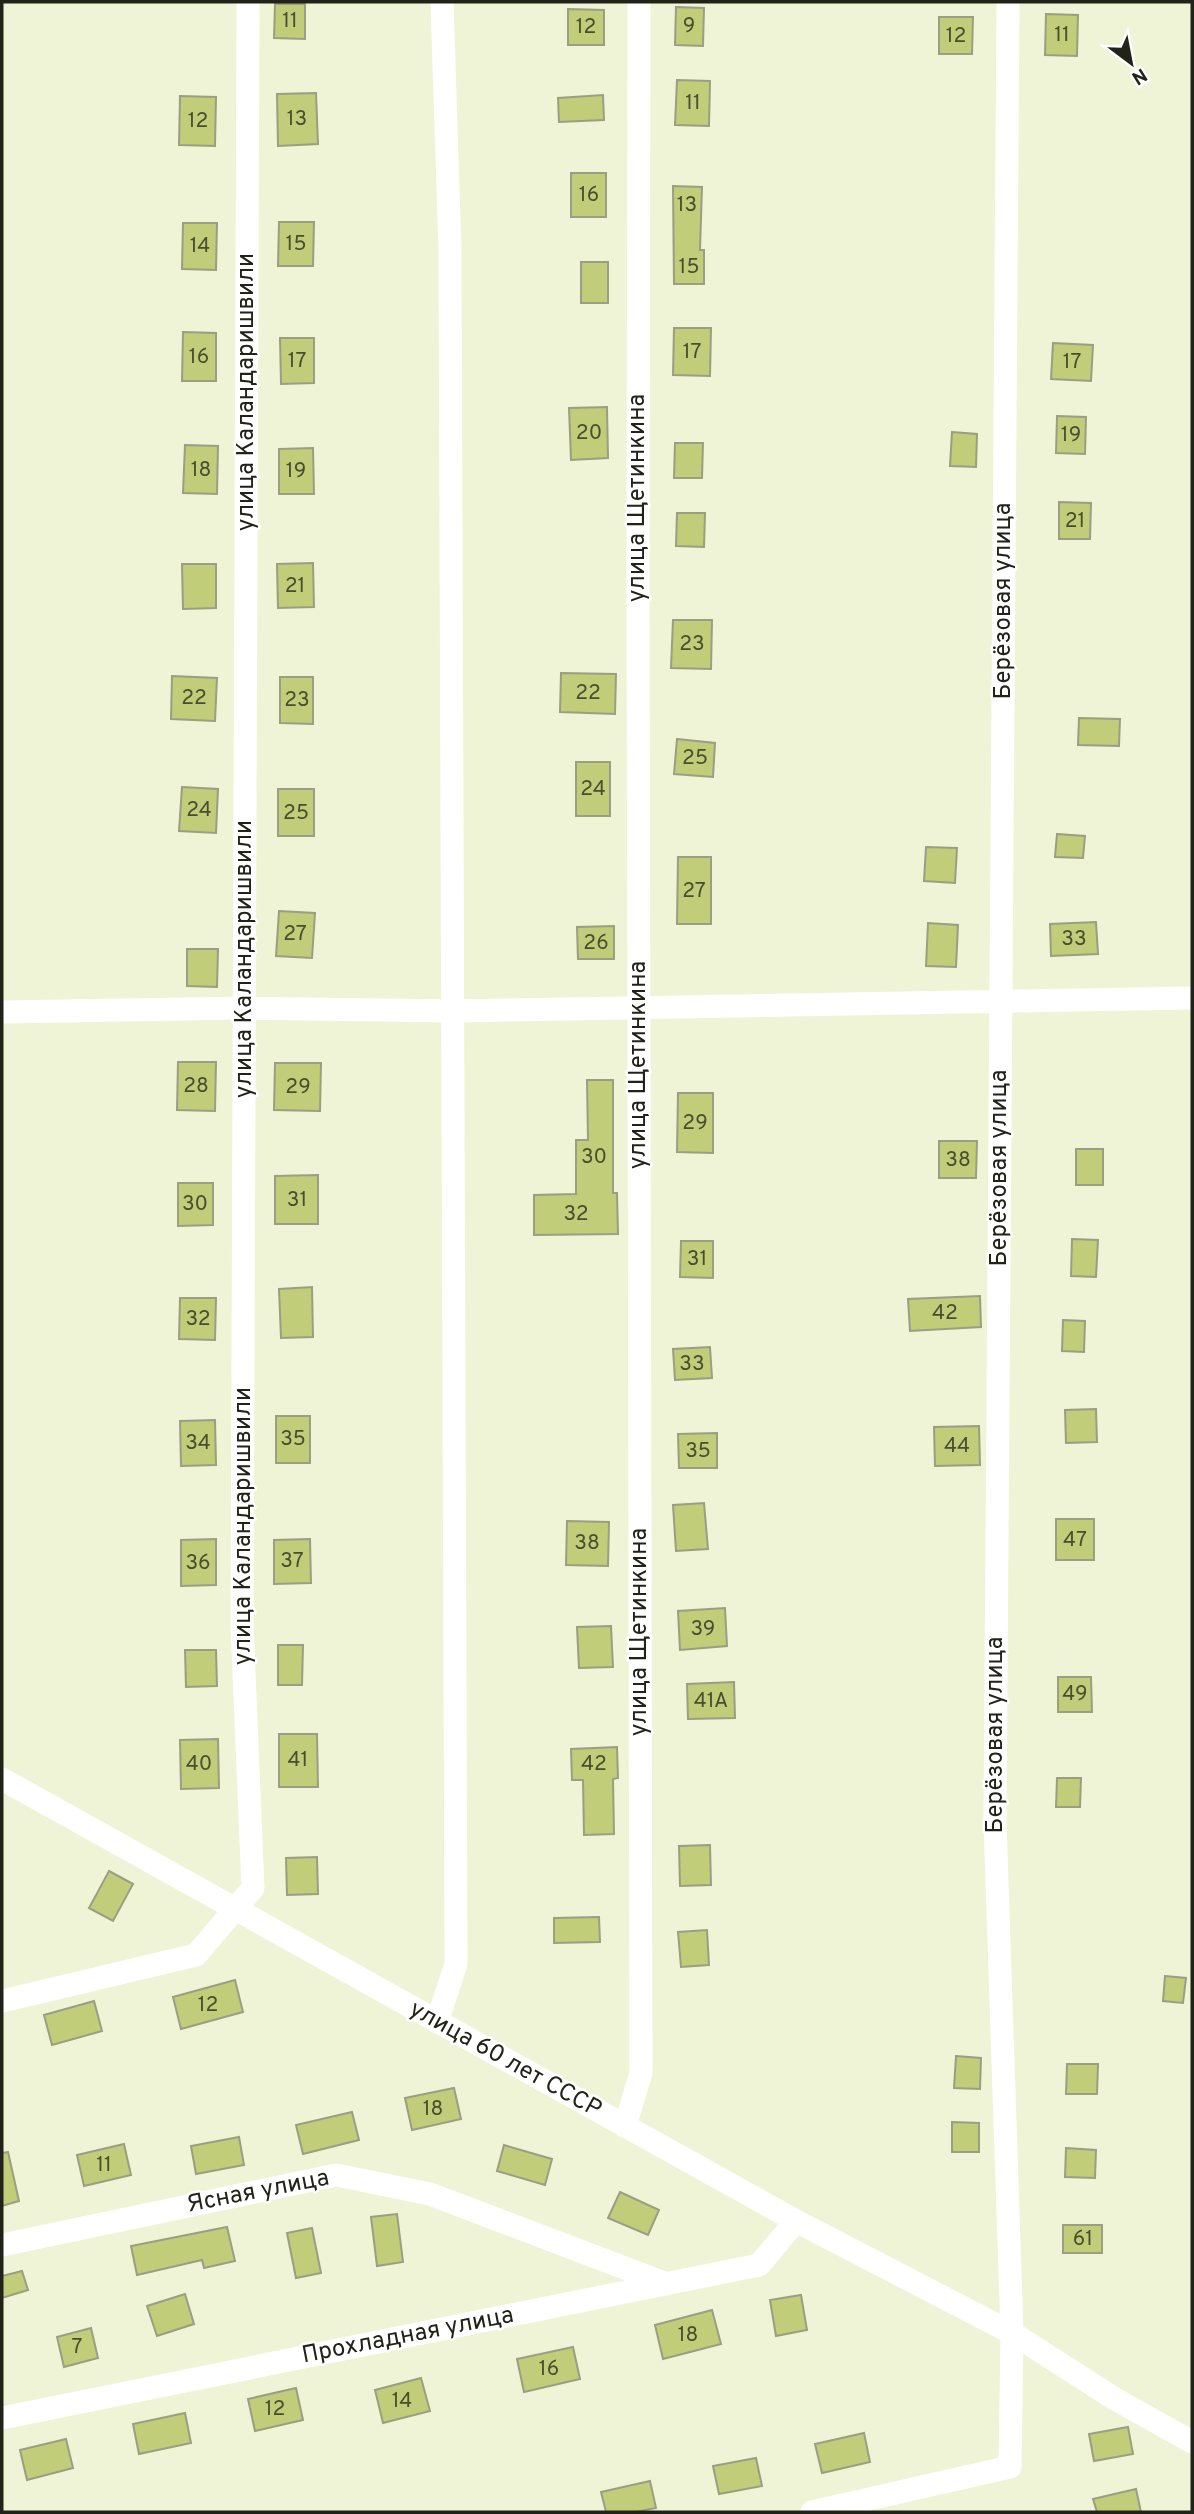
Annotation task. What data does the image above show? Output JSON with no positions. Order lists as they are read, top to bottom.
{
  "streets": {
    "street": [
      "улица Каландаришвили",
      "улица Щетинкина",
      "Берёзовая улица",
      "улица 60 лет СССР",
      "Ясная улица",
      "Прохладная улица"
    ]
  },
  "crossings": [
    ["улица Каландаришвили", "улица 60 лет СССР"],
    ["улица Щетинкина", "улица 60 лет СССР"],
    ["Берёзовая улица", "улица 60 лет СССР"],
    ["улица 60 лет СССР", "Прохладная улица"],
    ["Ясная улица", "Прохладная улица"]
  ],
  "house_numbers": [
    "11",
    "9",
    "12",
    "11",
    "12",
    "11",
    "13",
    "12",
    "16",
    "13",
    "15",
    "14",
    "15",
    "17",
    "16",
    "17",
    "17",
    "20",
    "19",
    "18",
    "19",
    "21",
    "21",
    "23",
    "22",
    "22",
    "23",
    "25",
    "24",
    "24",
    "25",
    "27",
    "27",
    "33",
    "26",
    "28",
    "29",
    "29",
    "30",
    "38",
    "31",
    "30",
    "32",
    "31",
    "42",
    "32",
    "33",
    "35",
    "34",
    "44",
    "35",
    "47",
    "38",
    "37",
    "36",
    "39",
    "49",
    "41А",
    "41",
    "40",
    "42",
    "12",
    "18",
    "11",
    "61",
    "18",
    "7",
    "16",
    "14",
    "12"
  ],
  "north": "bottom right"
}
